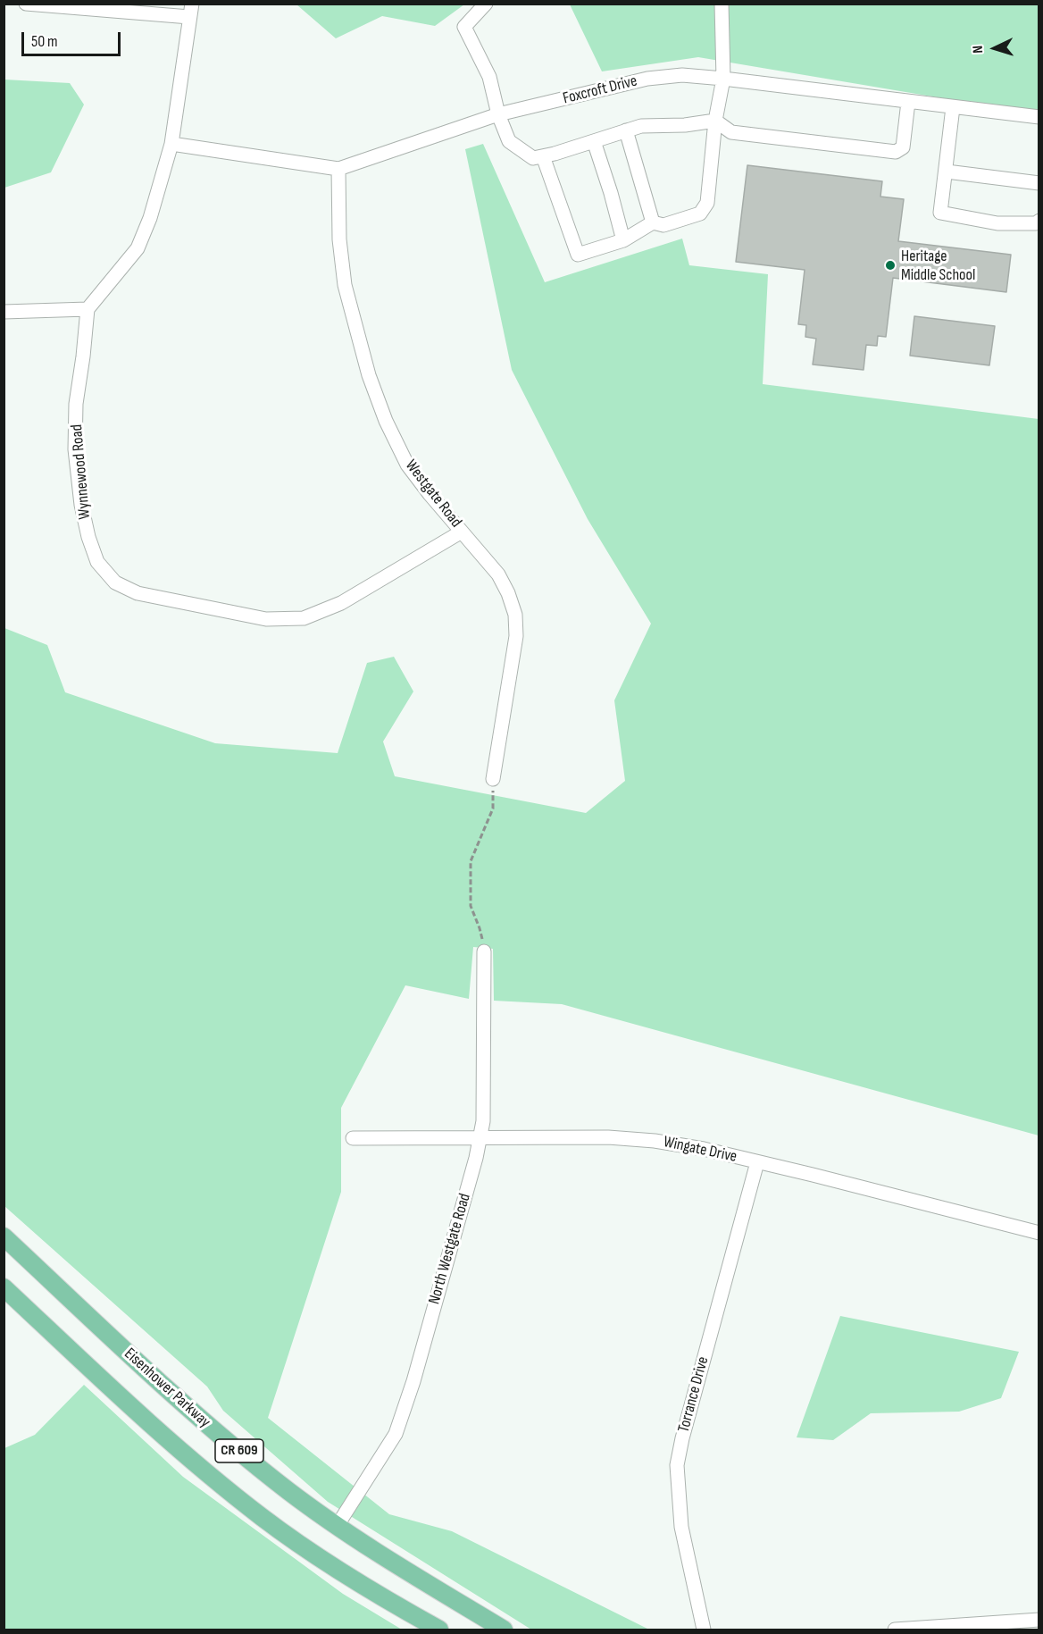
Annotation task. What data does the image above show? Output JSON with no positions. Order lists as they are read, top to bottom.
{
  "streets": {
    "main road": ["Eisenhower Parkway", "CR 609"],
    "street": [
      "Foxcroft Drive",
      "Wynnewood Road",
      "Westgate Road",
      "Wingate Drive",
      "North Westgate Road",
      "Torrance Drive"
    ]
  },
  "crossings": [
    ["Foxcroft Drive", "Westgate Road"],
    ["Wynnewood Road", "Westgate Road"],
    ["Wingate Drive", "North Westgate Road"],
    ["Wingate Drive", "Torrance Drive"],
    ["North Westgate Road", "Eisenhower Parkway"]
  ],
  "places": ["Heritage Middle School"],
  "scale_bar": "50 m",
  "north": "left"
}
